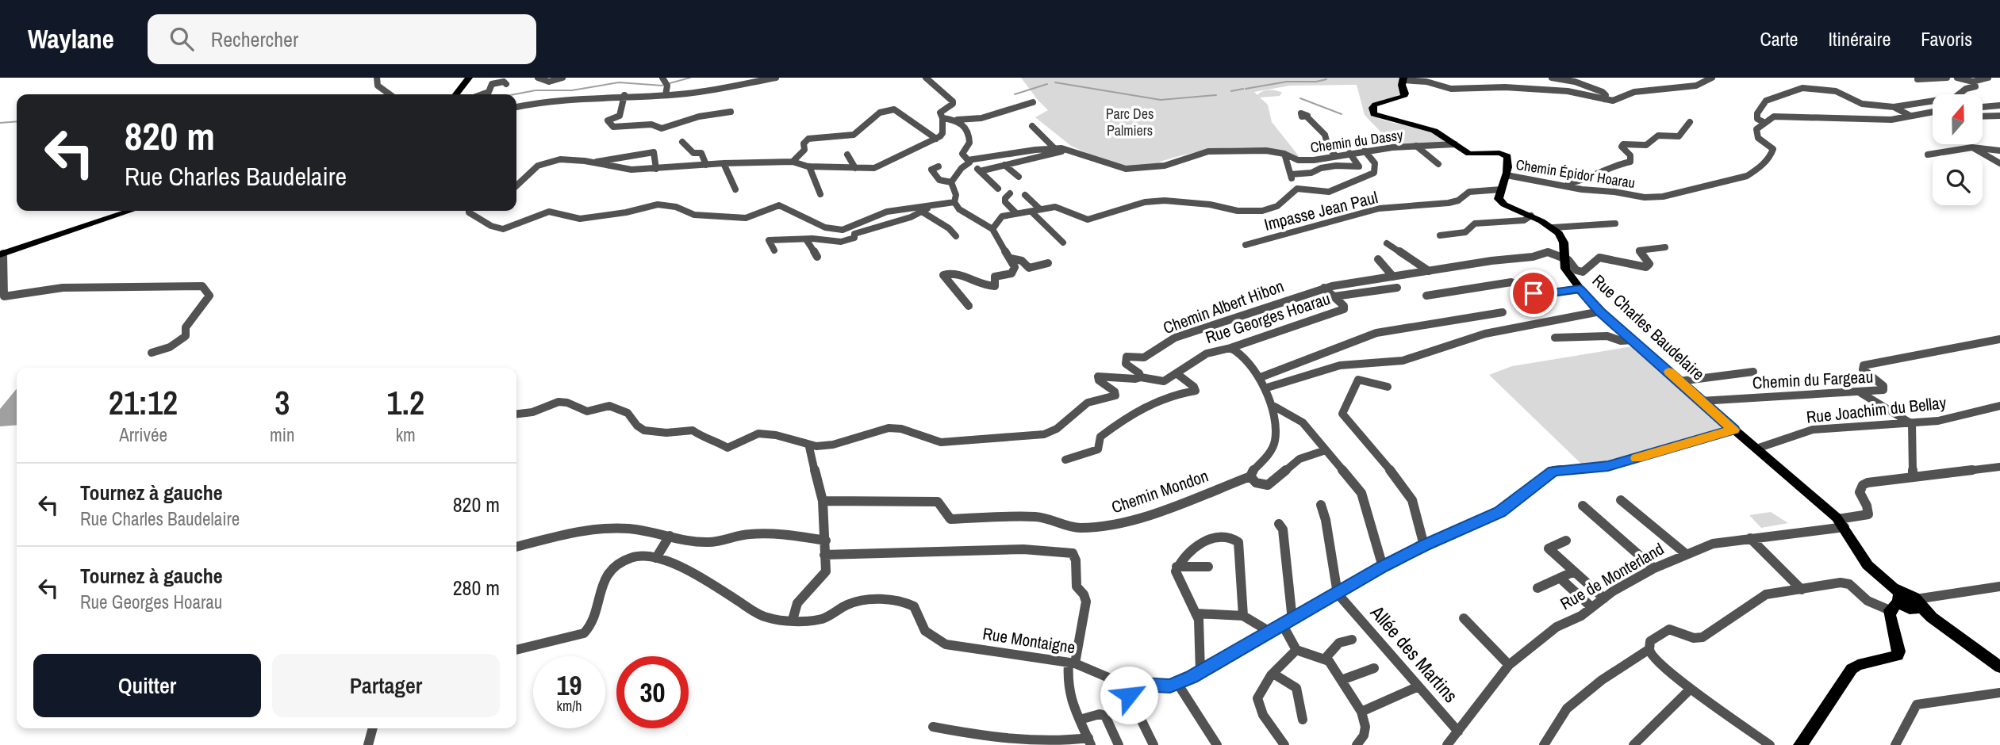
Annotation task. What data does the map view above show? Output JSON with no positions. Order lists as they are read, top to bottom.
{
  "streets": {
    "main road": ["Rue Charles Baudelaire"],
    "street": [
      "Chemin du Dassy",
      "Chemin Épidor Hoarau",
      "Impasse Jean Paul",
      "Chemin Albert Hibon",
      "Rue Georges Hoarau",
      "Chemin du Fargeau",
      "Rue Joachim du Bellay",
      "Chemin Mondon",
      "Rue de Monterland",
      "Rue Montaigne",
      "Allée des Martins"
    ]
  },
  "crossings": [
    ["Chemin Albert Hibon", "Rue Georges Hoarau"],
    ["Chemin Albert Hibon", "Rue Charles Baudelaire"],
    ["Rue Charles Baudelaire", "Chemin du Fargeau"],
    ["Rue Charles Baudelaire", "Rue Joachim du Bellay"],
    ["Rue Charles Baudelaire", "Rue de Monterland"],
    ["Rue Charles Baudelaire", "Rue Montaigne"],
    ["Rue de Monterland", "Allée des Martins"],
    ["Rue Montaigne", "Allée des Martins"]
  ],
  "parks": ["Parc Des Palmiers"],
  "north": "top",
  "page": {
    "header": "Waylane",
    "search": "Rechercher",
    "nav": ["Carte", "Itinéraire", "Favoris"],
    "turn": ["820 m", "Rue Charles Baudelaire"],
    "eta": [
      "21:12",
      "Arrivée",
      "3",
      "min",
      "1.2",
      "km"
    ],
    "list": [
      {
        "name": "Tournez à gauche",
        "note": "Rue Charles Baudelaire",
        "value": "820 m"
      },
      {
        "name": "Tournez à gauche",
        "note": "Rue Georges Hoarau",
        "value": "280 m"
      }
    ],
    "buttons": ["Quitter", "Partager"],
    "speed": "19 km/h",
    "limit": "30"
  }
}
